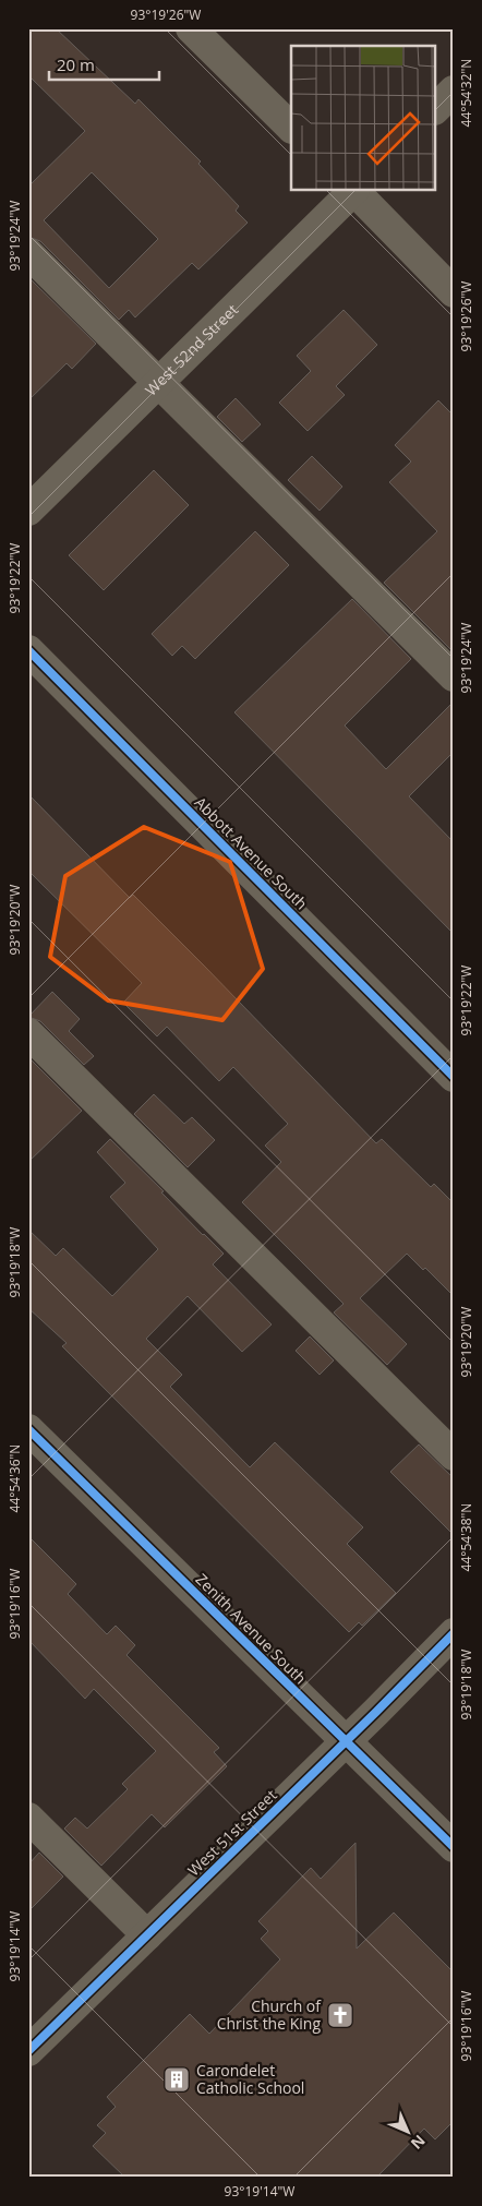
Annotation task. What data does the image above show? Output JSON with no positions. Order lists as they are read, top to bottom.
{
  "streets": {
    "street": [
      "West 52nd Street",
      "Abbott Avenue South",
      "Zenith Avenue South",
      "West 51st Street"
    ]
  },
  "crossings": [
    ["Zenith Avenue South", "West 51st Street"]
  ],
  "places": {
    "church": ["Church of Christ the King"],
    "building": ["Carondelet Catholic School"]
  },
  "scale_bar": "20 m",
  "north": "bottom right",
  "coordinates": [
    "93°19'26\"W",
    "44°54'32\"N",
    "93°19'24\"W",
    "93°19'22\"W",
    "93°19'20\"W",
    "93°19'18\"W",
    "44°54'36\"N",
    "44°54'38\"N",
    "93°19'16\"W",
    "93°19'14\"W"
  ]
}
